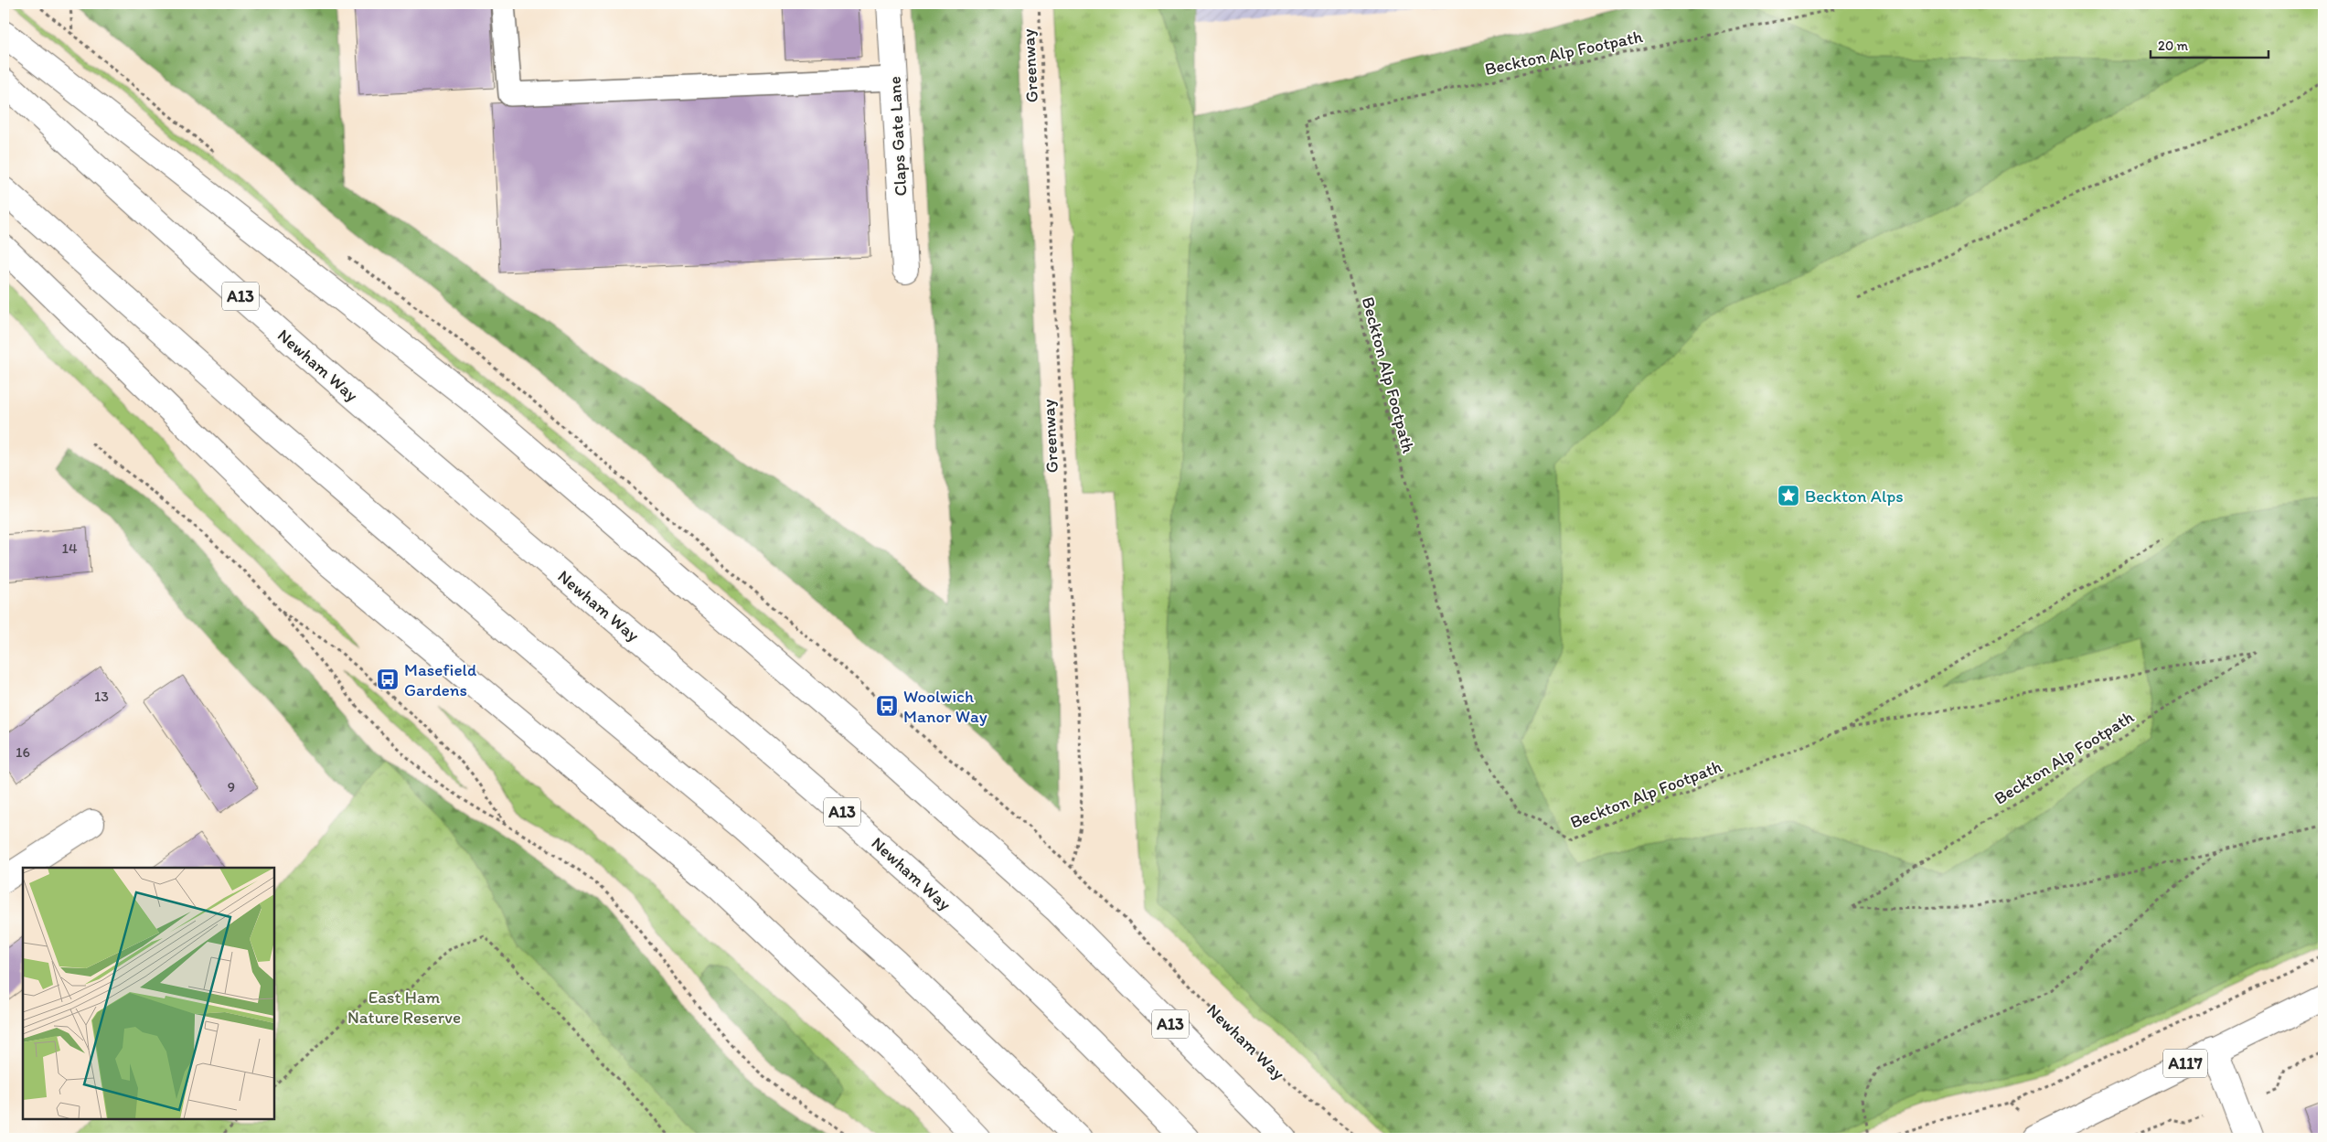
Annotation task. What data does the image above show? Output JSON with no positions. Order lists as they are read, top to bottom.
{
  "streets": {
    "main road": [
      "Claps Gate Lane",
      "A13",
      "Newham Way",
      "A117"
    ],
    "path": ["Beckton Alp Footpath", "Greenway"]
  },
  "crossings": [
    ["Greenway", "Newham Way"]
  ],
  "parks": ["East Ham Nature Reserve"],
  "places": {
    "place": ["Beckton Alps"],
    "bus stop": ["Masefield Gardens", "Woolwich Manor Way"]
  },
  "house_numbers": [
    "14",
    "13",
    "16",
    "9"
  ],
  "scale_bar": "20 m"
}
